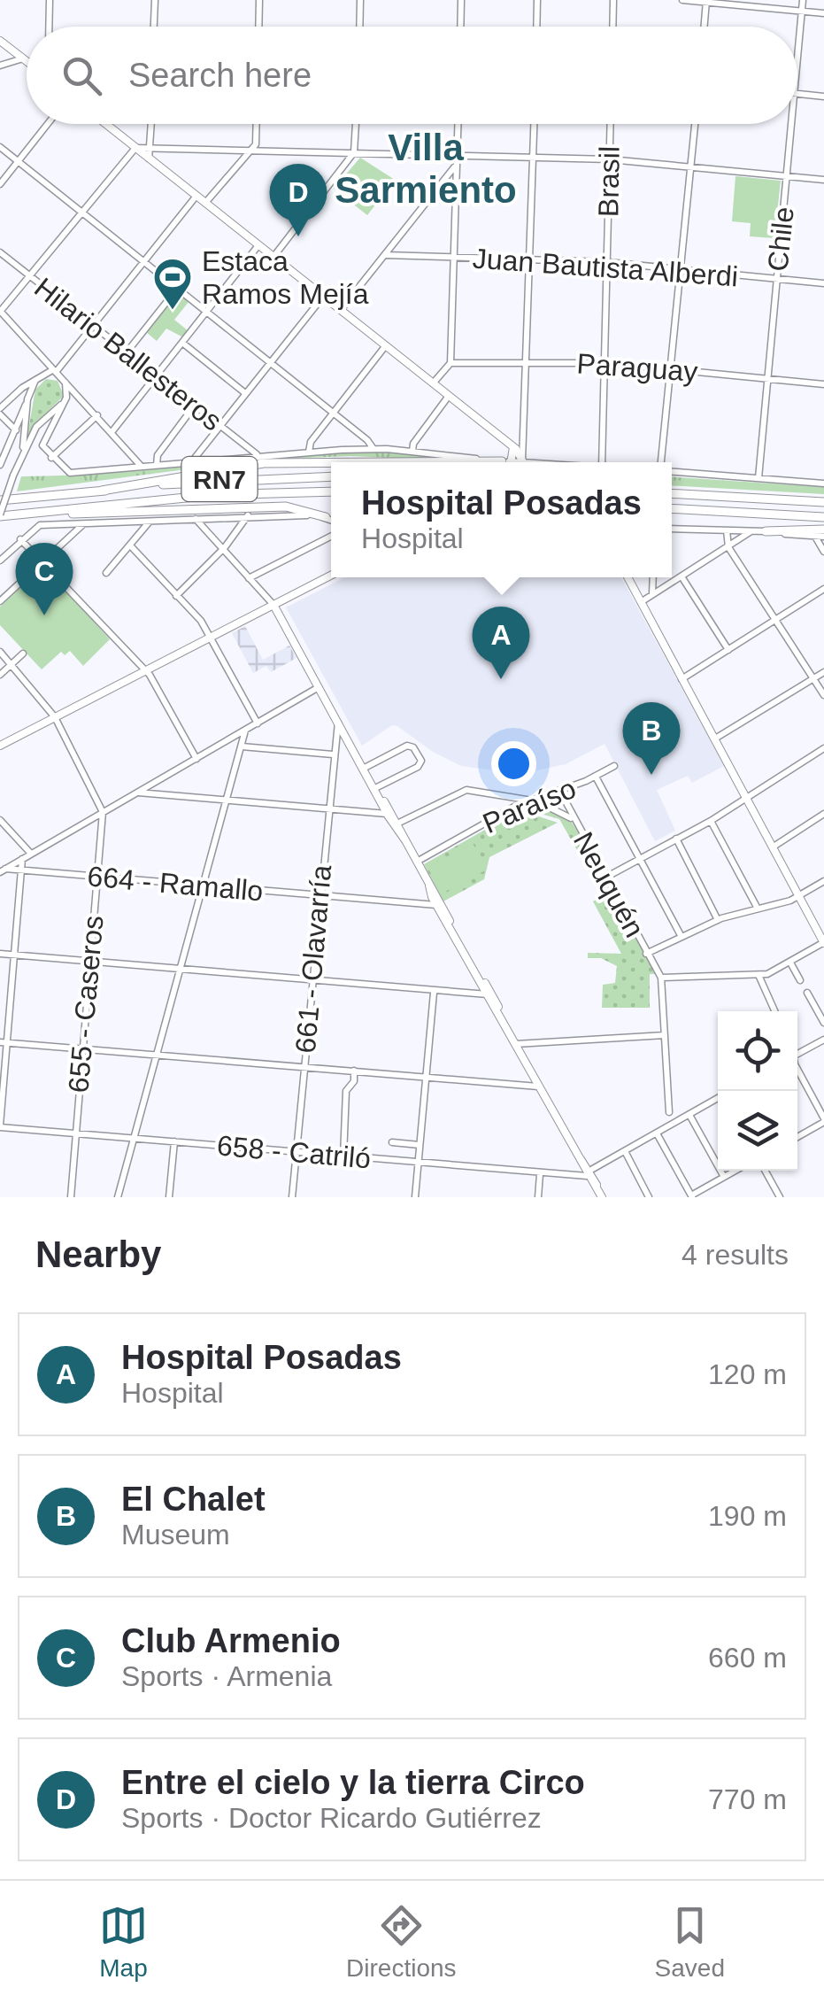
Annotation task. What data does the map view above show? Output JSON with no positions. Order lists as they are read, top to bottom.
{
  "streets": {
    "highway": ["RN7"],
    "street": [
      "Brasil",
      "Chile",
      "Juan Bautista Alberdi",
      "Hilario Ballesteros",
      "Paraguay",
      "Paraíso",
      "664 - Ramallo",
      "Neuquén",
      "661 - Olavarría",
      "655 - Caseros",
      "658 - Catriló"
    ]
  },
  "crossings": [
    ["Brasil", "Juan Bautista Alberdi"],
    ["Brasil", "Paraguay"],
    ["Chile", "Juan Bautista Alberdi"],
    ["Chile", "Paraguay"],
    ["Paraíso", "Neuquén"],
    ["664 - Ramallo", "661 - Olavarría"],
    ["664 - Ramallo", "655 - Caseros"],
    ["661 - Olavarría", "658 - Catriló"],
    ["655 - Caseros", "658 - Catriló"]
  ],
  "districts": ["Villa Sarmiento"],
  "places": {
    "sports": ["Estaca Ramos Mejía"]
  },
  "page": {
    "search": "Search here",
    "pins": [
      "D",
      "C",
      "A",
      "B"
    ],
    "popup": ["Hospital Posadas", "Hospital"],
    "heading": ["Nearby", "4 results"],
    "list": [
      {
        "mark": "A",
        "name": "Hospital Posadas",
        "note": "Hospital",
        "value": "120 m"
      },
      {
        "mark": "B",
        "name": "El Chalet",
        "note": "Museum",
        "value": "190 m"
      },
      {
        "mark": "C",
        "name": "Club Armenio",
        "note": "Sports · Armenia",
        "value": "660 m"
      },
      {
        "mark": "D",
        "name": "Entre el cielo y la tierra Circo",
        "note": "Sports · Doctor Ricardo Gutiérrez",
        "value": "770 m"
      }
    ],
    "nav": ["Map", "Directions", "Saved"]
  }
}
